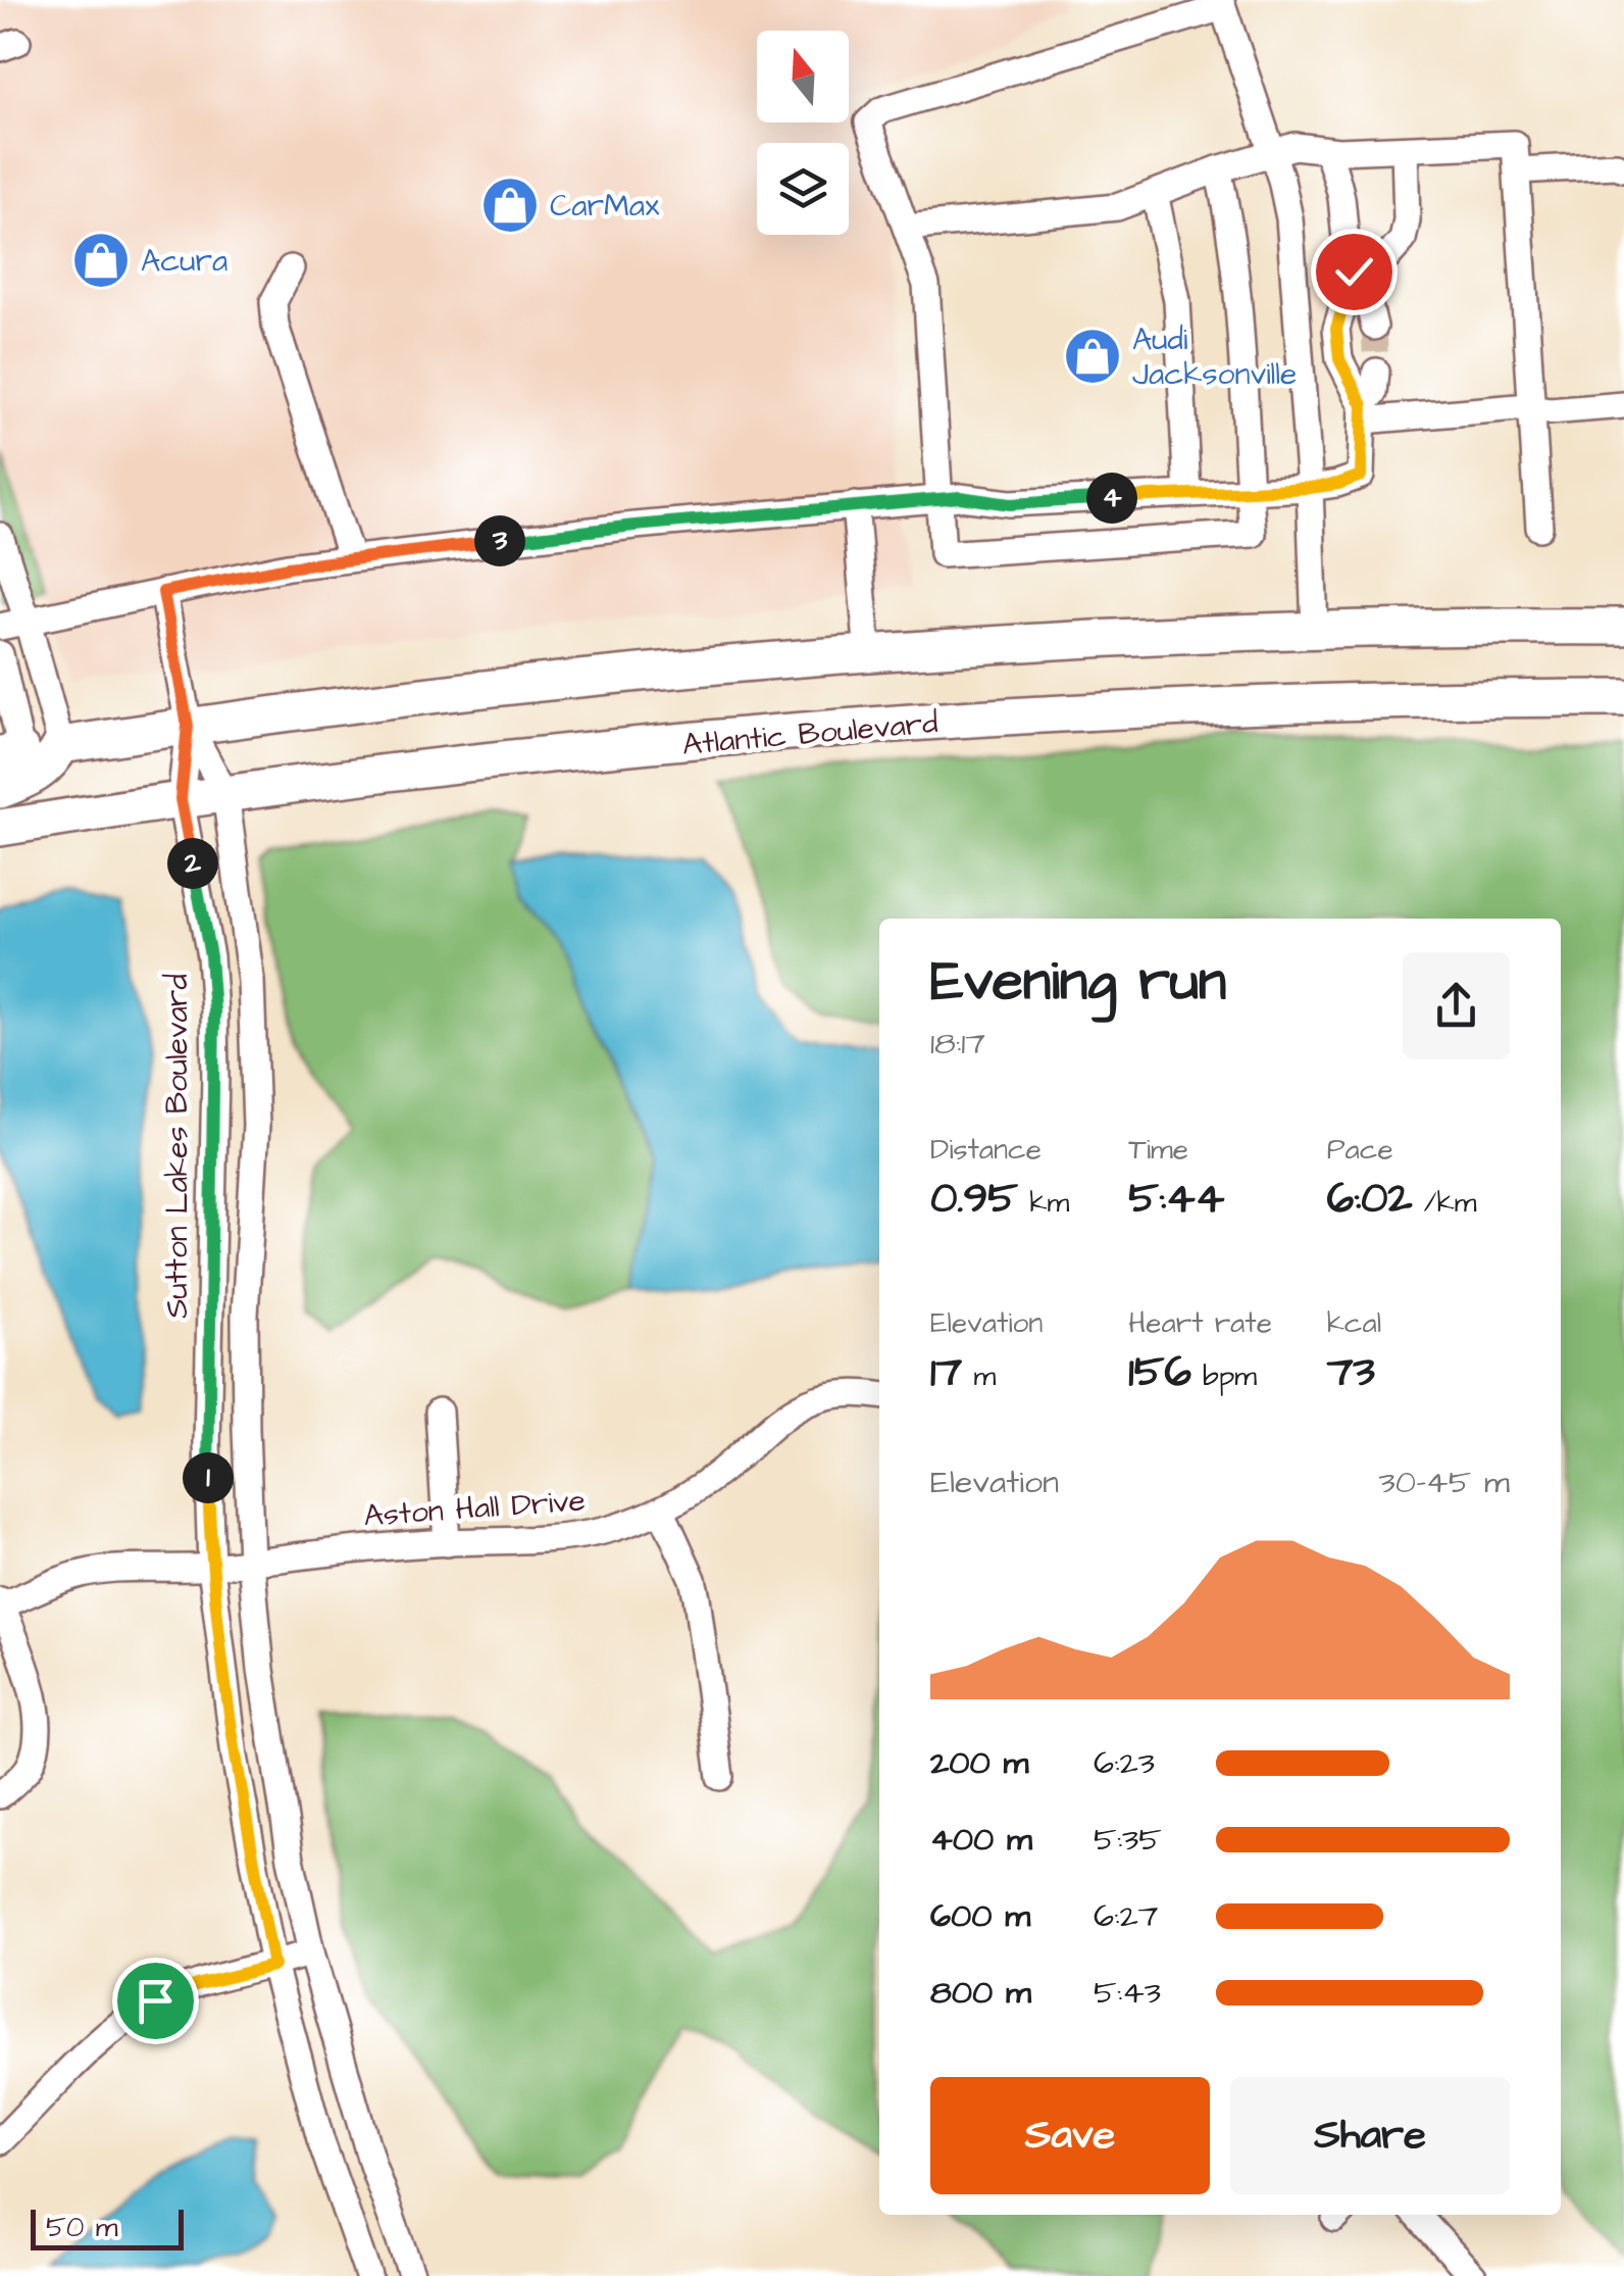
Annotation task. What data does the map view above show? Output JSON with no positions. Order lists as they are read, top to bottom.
{
  "streets": {
    "highway": ["Atlantic Boulevard"],
    "street": ["Sutton Lakes Boulevard", "Aston Hall Drive"]
  },
  "crossings": [
    ["Atlantic Boulevard", "Sutton Lakes Boulevard"],
    ["Sutton Lakes Boulevard", "Aston Hall Drive"]
  ],
  "places": {
    "shop": ["CarMax", "Acura", "Audi Jacksonville"]
  },
  "scale_bar": "50 m",
  "north": "top",
  "page": {
    "pins": [
      "4",
      "3",
      "2",
      "1"
    ],
    "heading": ["Evening run", "18:17"],
    "stats": [
      ["Distance", "0.95 km"],
      ["Time", "5:44"],
      ["Pace", "6:02 /km"],
      ["Elevation", "17 m"],
      ["Heart rate", "156 bpm"],
      ["kcal", "73"]
    ],
    "chart": ["Elevation", "30–45 m"],
    "list": [
      {
        "name": "200 m",
        "note": "6:23"
      },
      {
        "name": "400 m",
        "note": "5:35"
      },
      {
        "name": "600 m",
        "note": "6:27"
      },
      {
        "name": "800 m",
        "note": "5:43"
      }
    ],
    "buttons": ["Save", "Share"],
    "scale": "50 m"
  }
}
